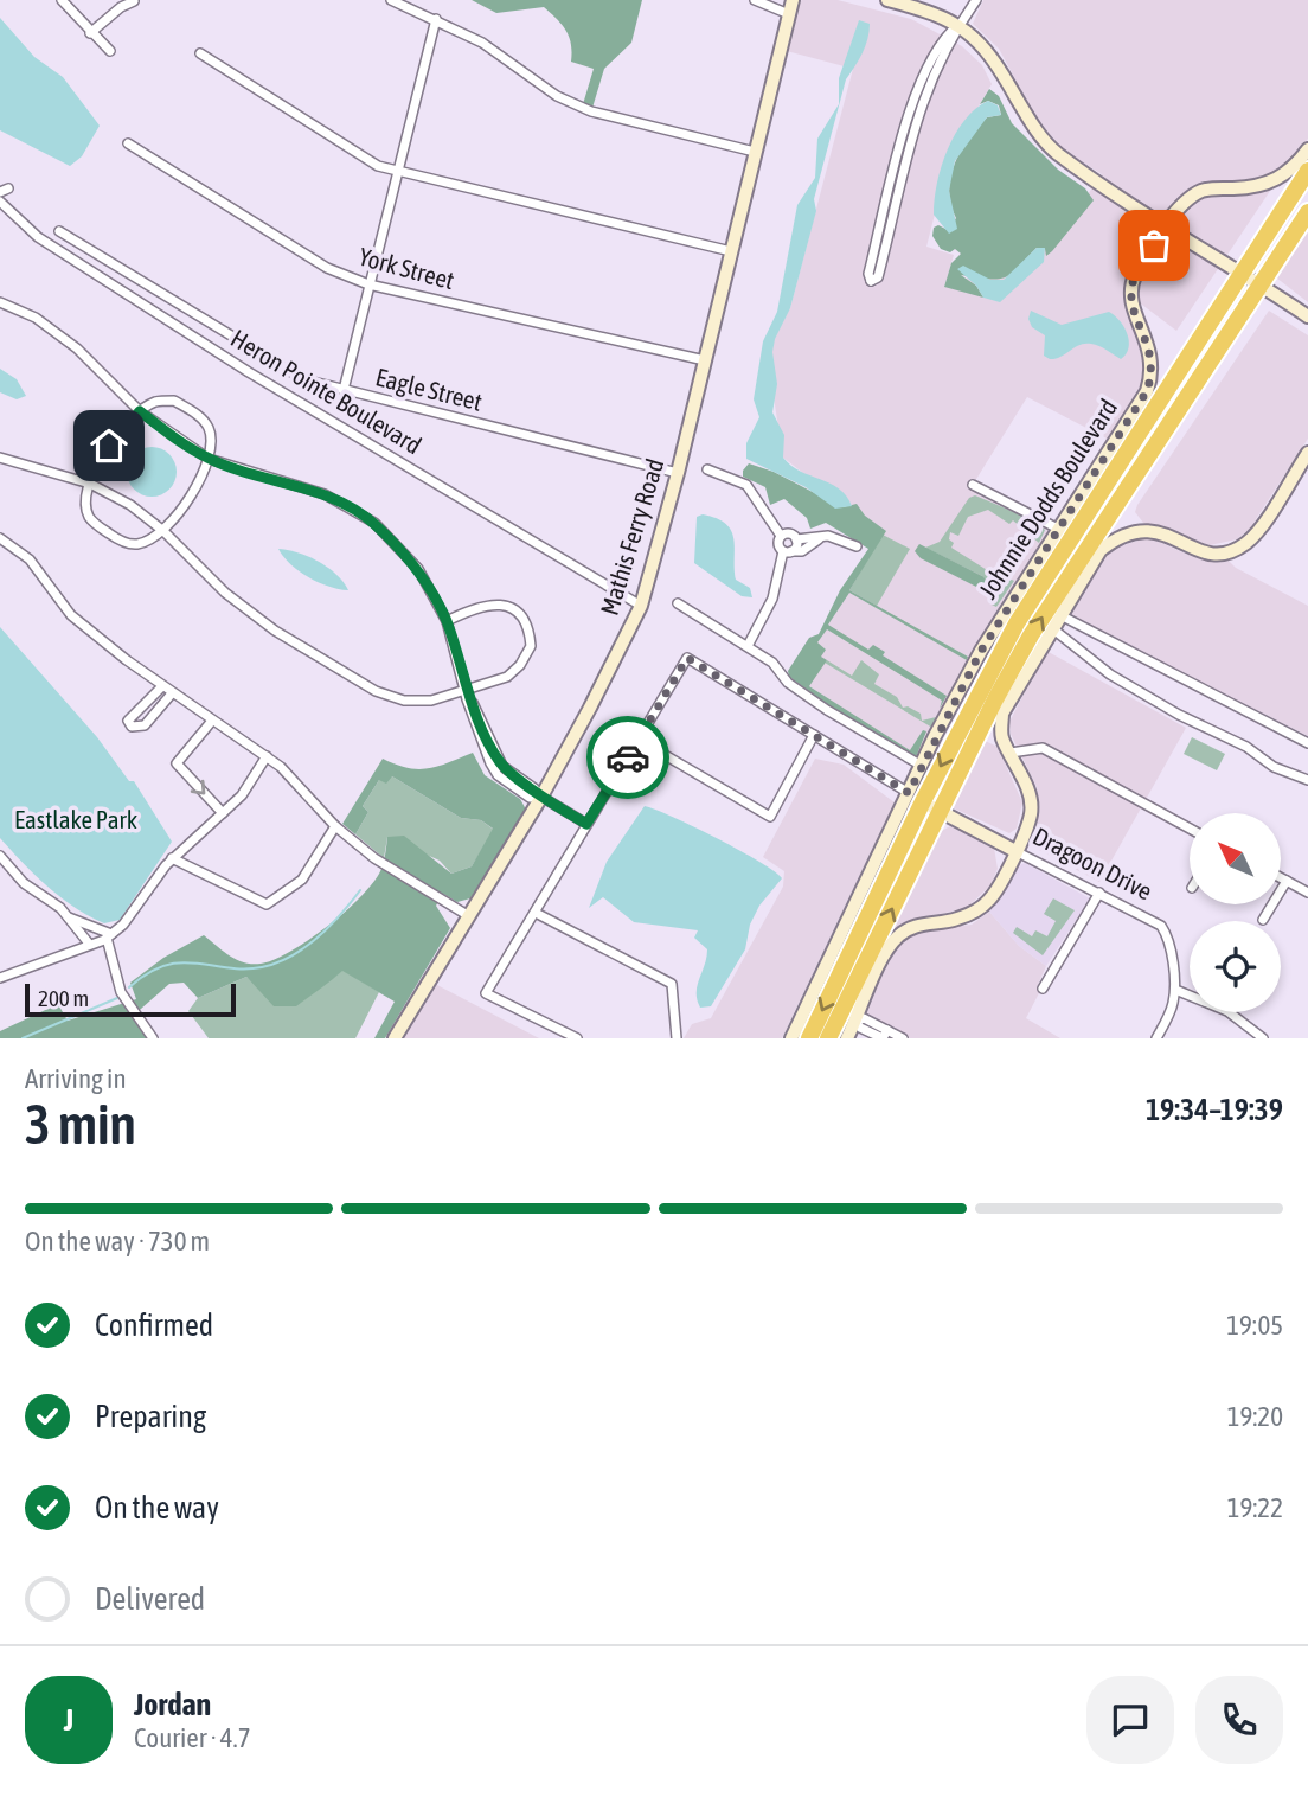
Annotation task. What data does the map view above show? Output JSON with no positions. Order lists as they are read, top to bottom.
{
  "streets": {
    "highway": ["Johnnie Dodds Boulevard"],
    "street": [
      "York Street",
      "Eagle Street",
      "Heron Pointe Boulevard",
      "Mathis Ferry Road",
      "Dragoon Drive"
    ]
  },
  "crossings": [
    ["York Street", "Mathis Ferry Road"],
    ["Eagle Street", "Mathis Ferry Road"],
    ["Heron Pointe Boulevard", "Mathis Ferry Road"],
    ["Johnnie Dodds Boulevard", "Dragoon Drive"]
  ],
  "parks": ["Eastlake Park"],
  "scale_bar": "200 m",
  "north": "top left",
  "page": {
    "scale": "200 m",
    "heading": ["3 min", "Arriving in", "19:34–19:39"],
    "panel": ["Jordan", "Courier · 4.7"],
    "bar": "On the way · 730 m",
    "list": [
      ["Confirmed", "19:05"],
      ["Preparing", "19:20"],
      ["On the way", "19:22"],
      "Delivered"
    ],
    "round": "J"
  }
}
